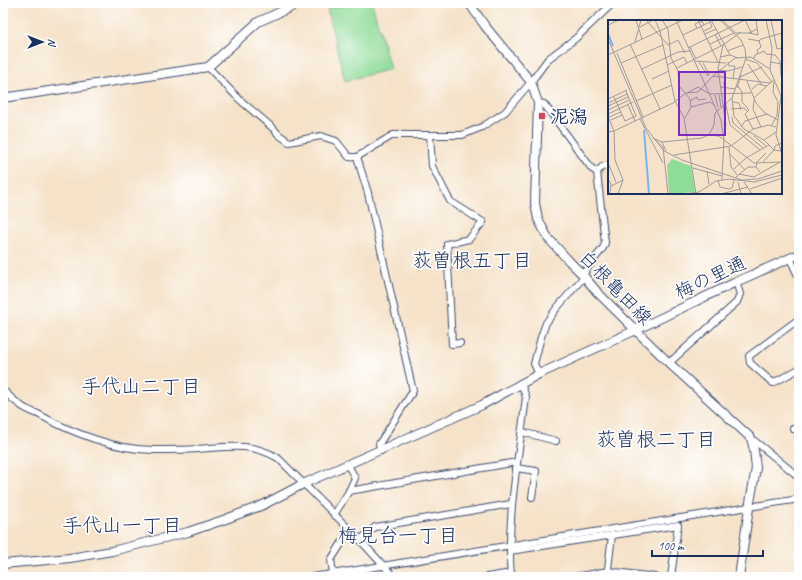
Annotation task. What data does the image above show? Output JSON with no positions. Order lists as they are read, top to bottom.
{
  "streets": {
    "street": ["梅の里通", "白根亀田線"]
  },
  "crossings": [
    ["梅の里通", "白根亀田線"]
  ],
  "districts": [
    "荻曽根五丁目",
    "手代山二丁目",
    "荻曽根二丁目",
    "手代山一丁目",
    "梅見台一丁目"
  ],
  "places": {
    "transit": ["泥潟"]
  },
  "scale_bar": "100 m",
  "north": "right"
}
